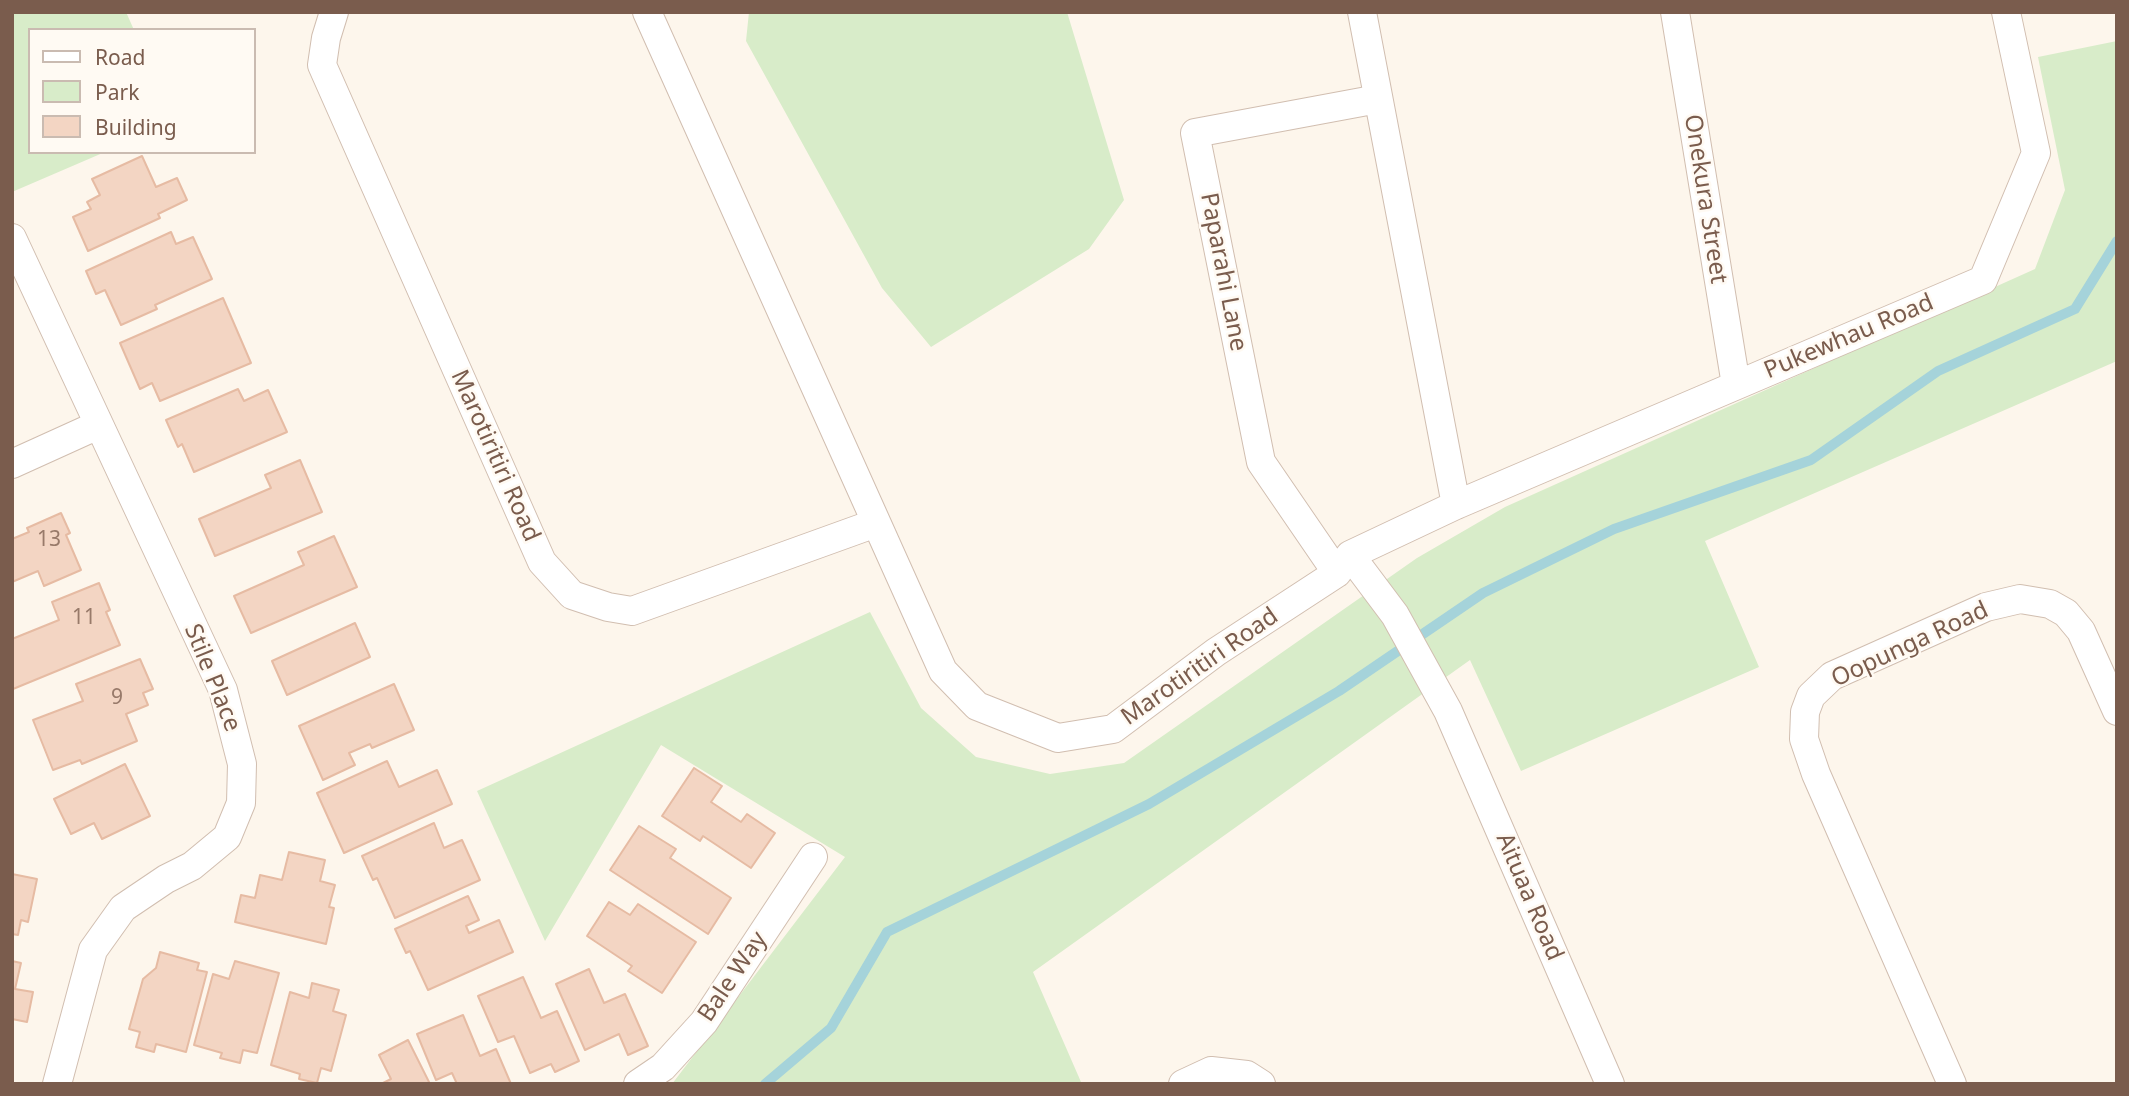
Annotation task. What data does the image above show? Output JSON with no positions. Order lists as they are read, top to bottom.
{
  "streets": {
    "street": [
      "Onekura Street",
      "Paparahi Lane",
      "Pukewhau Road",
      "Marotiritiri Road",
      "Oopunga Road",
      "Stile Place",
      "Aituaa Road",
      "Bale Way"
    ]
  },
  "crossings": [
    ["Onekura Street", "Pukewhau Road"],
    ["Paparahi Lane", "Pukewhau Road"],
    ["Paparahi Lane", "Marotiritiri Road"],
    ["Paparahi Lane", "Aituaa Road"],
    ["Pukewhau Road", "Marotiritiri Road"],
    ["Pukewhau Road", "Aituaa Road"],
    ["Marotiritiri Road", "Aituaa Road"]
  ],
  "house_numbers": ["13", "11", "9"],
  "legend": ["Road", "Park", "Building"]
}
